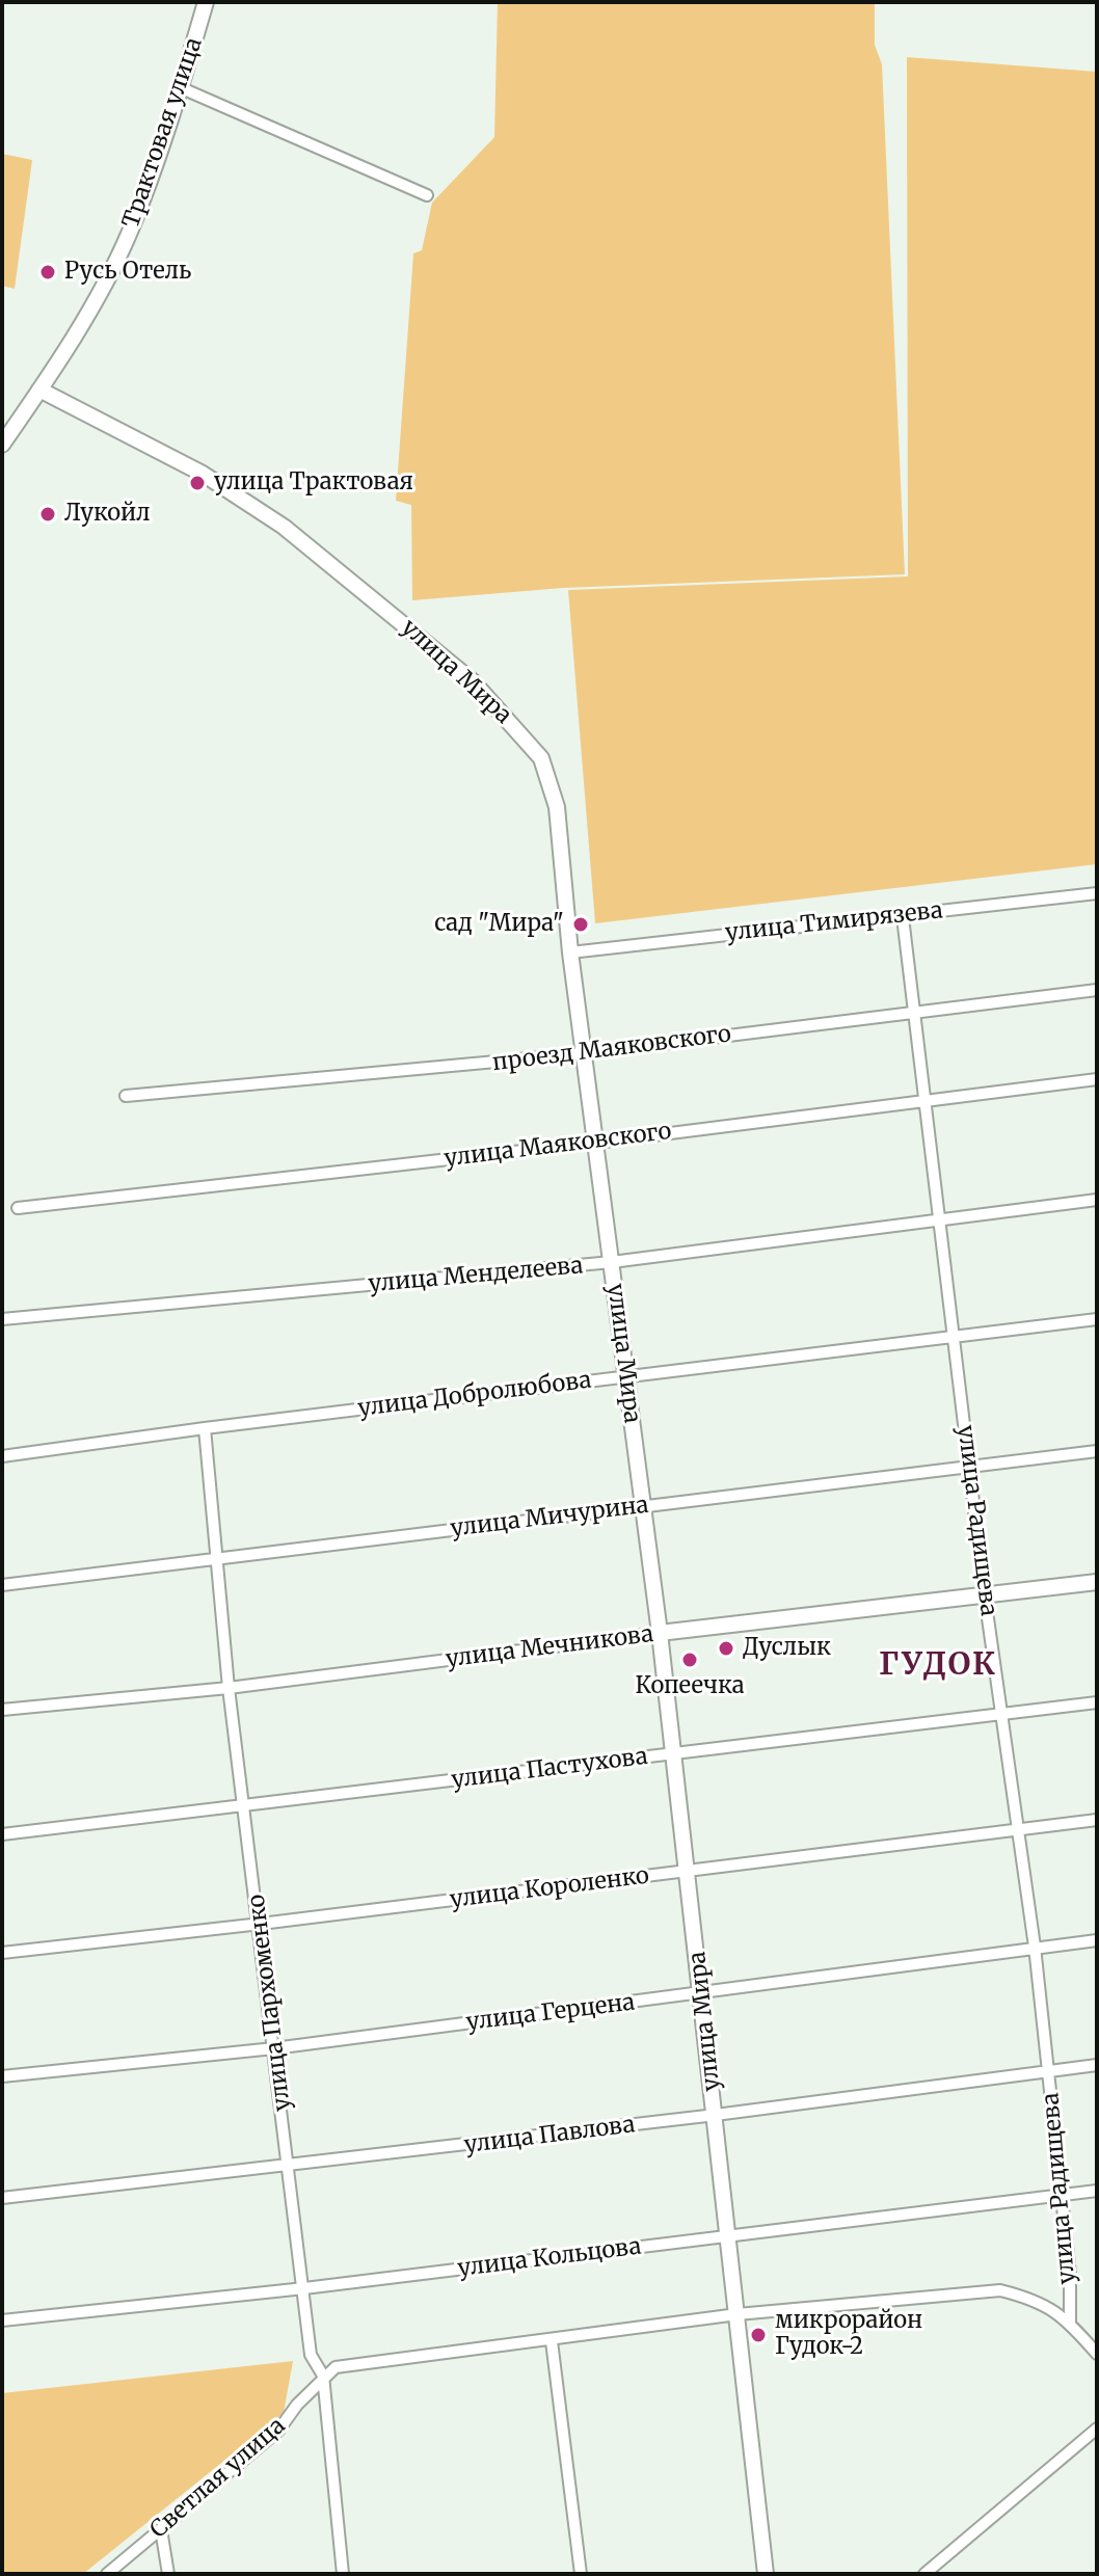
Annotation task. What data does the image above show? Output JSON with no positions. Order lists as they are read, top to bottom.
{
  "streets": {
    "main road": ["Трактовая улица", "улица Мира", "улица Мечникова"],
    "street": [
      "улица Тимирязева",
      "проезд Маяковского",
      "улица Маяковского",
      "улица Менделеева",
      "улица Добролюбова",
      "улица Мичурина",
      "улица Радищева",
      "улица Пастухова",
      "улица Короленко",
      "улица Пархоменко",
      "улица Герцена",
      "улица Павлова",
      "улица Кольцова",
      "Светлая улица"
    ]
  },
  "crossings": [
    ["Трактовая улица", "улица Мира"],
    ["улица Мира", "улица Тимирязева"],
    ["улица Мира", "проезд Маяковского"],
    ["улица Мира", "улица Маяковского"],
    ["улица Мира", "улица Менделеева"],
    ["улица Мира", "улица Добролюбова"],
    ["улица Мира", "улица Мичурина"],
    ["улица Мира", "улица Мечникова"],
    ["улица Мира", "улица Пастухова"],
    ["улица Мира", "улица Короленко"],
    ["улица Мира", "улица Герцена"],
    ["улица Мира", "улица Павлова"],
    ["улица Мира", "улица Кольцова"],
    ["улица Тимирязева", "улица Радищева"],
    ["проезд Маяковского", "улица Радищева"],
    ["улица Маяковского", "улица Радищева"],
    ["улица Менделеева", "улица Радищева"],
    ["улица Добролюбова", "улица Радищева"],
    ["улица Добролюбова", "улица Пархоменко"],
    ["улица Мичурина", "улица Радищева"],
    ["улица Мичурина", "улица Пархоменко"],
    ["улица Радищева", "улица Мечникова"],
    ["улица Радищева", "улица Пастухова"],
    ["улица Радищева", "улица Короленко"],
    ["улица Радищева", "улица Герцена"],
    ["улица Радищева", "улица Павлова"],
    ["улица Радищева", "улица Кольцова"],
    ["улица Мечникова", "улица Пархоменко"],
    ["улица Пастухова", "улица Пархоменко"],
    ["улица Короленко", "улица Пархоменко"],
    ["улица Пархоменко", "улица Герцена"],
    ["улица Пархоменко", "улица Павлова"],
    ["улица Пархоменко", "улица Кольцова"],
    ["улица Пархоменко", "Светлая улица"]
  ],
  "districts": ["ГУДОК"],
  "places": [
    "Русь Отель",
    "улица Трактовая",
    "Лукойл",
    "сад \"Мира\"",
    "Дуслык",
    "Копеечка",
    "микрорайон Гудок-2"
  ]
}
